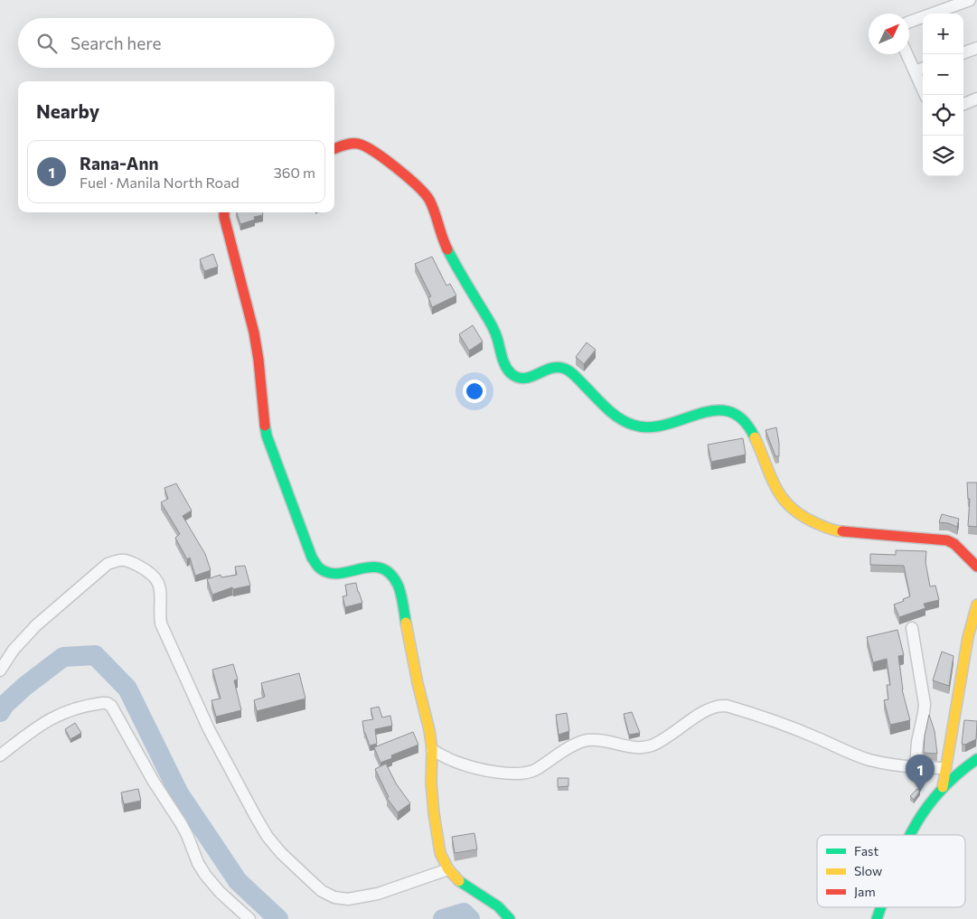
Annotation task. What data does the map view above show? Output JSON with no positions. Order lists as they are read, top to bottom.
{
  "legend": ["Fast", "Slow", "Jam"],
  "north": "top right",
  "page": {
    "map_buttons": ["+", "−"],
    "search": "Search here",
    "heading": "Nearby",
    "list": [
      {
        "mark": "1",
        "name": "Rana-Ann",
        "note": "Fuel · Manila North Road",
        "value": "360 m"
      }
    ],
    "pins": "1"
  }
}
